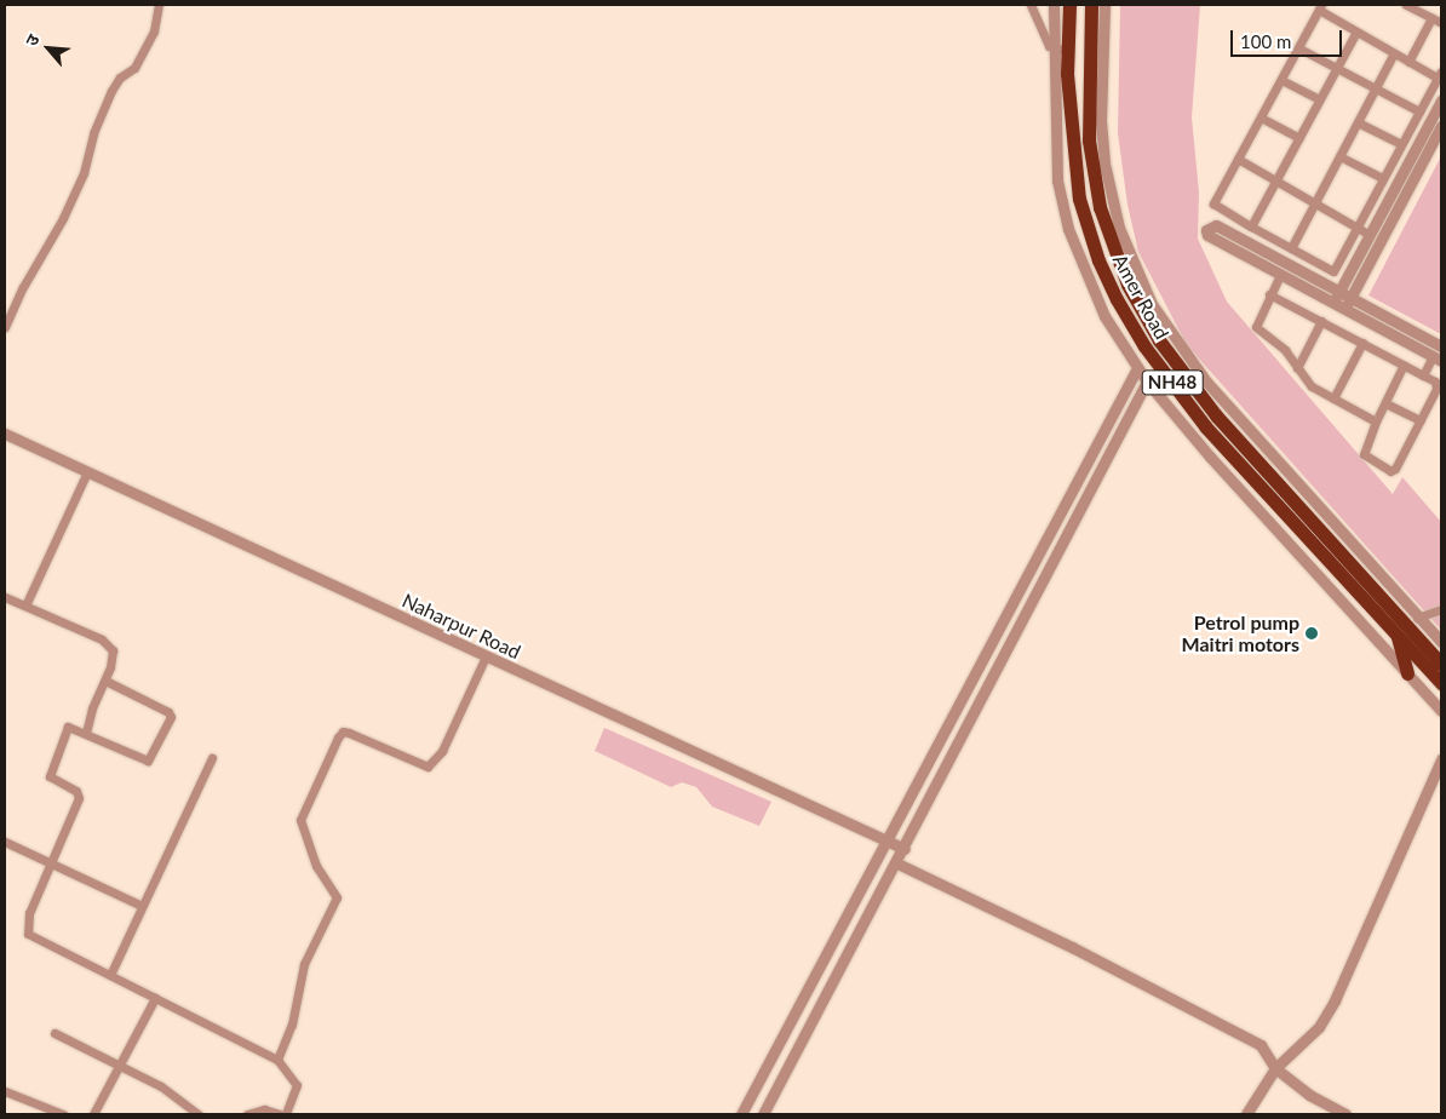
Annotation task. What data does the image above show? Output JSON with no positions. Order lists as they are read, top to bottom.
{
  "streets": {
    "highway": ["Amer Road", "NH48"],
    "street": ["Naharpur Road"]
  },
  "places": ["Petrol pump Maitri motors"],
  "scale_bar": "100 m",
  "north": "top left"
}
